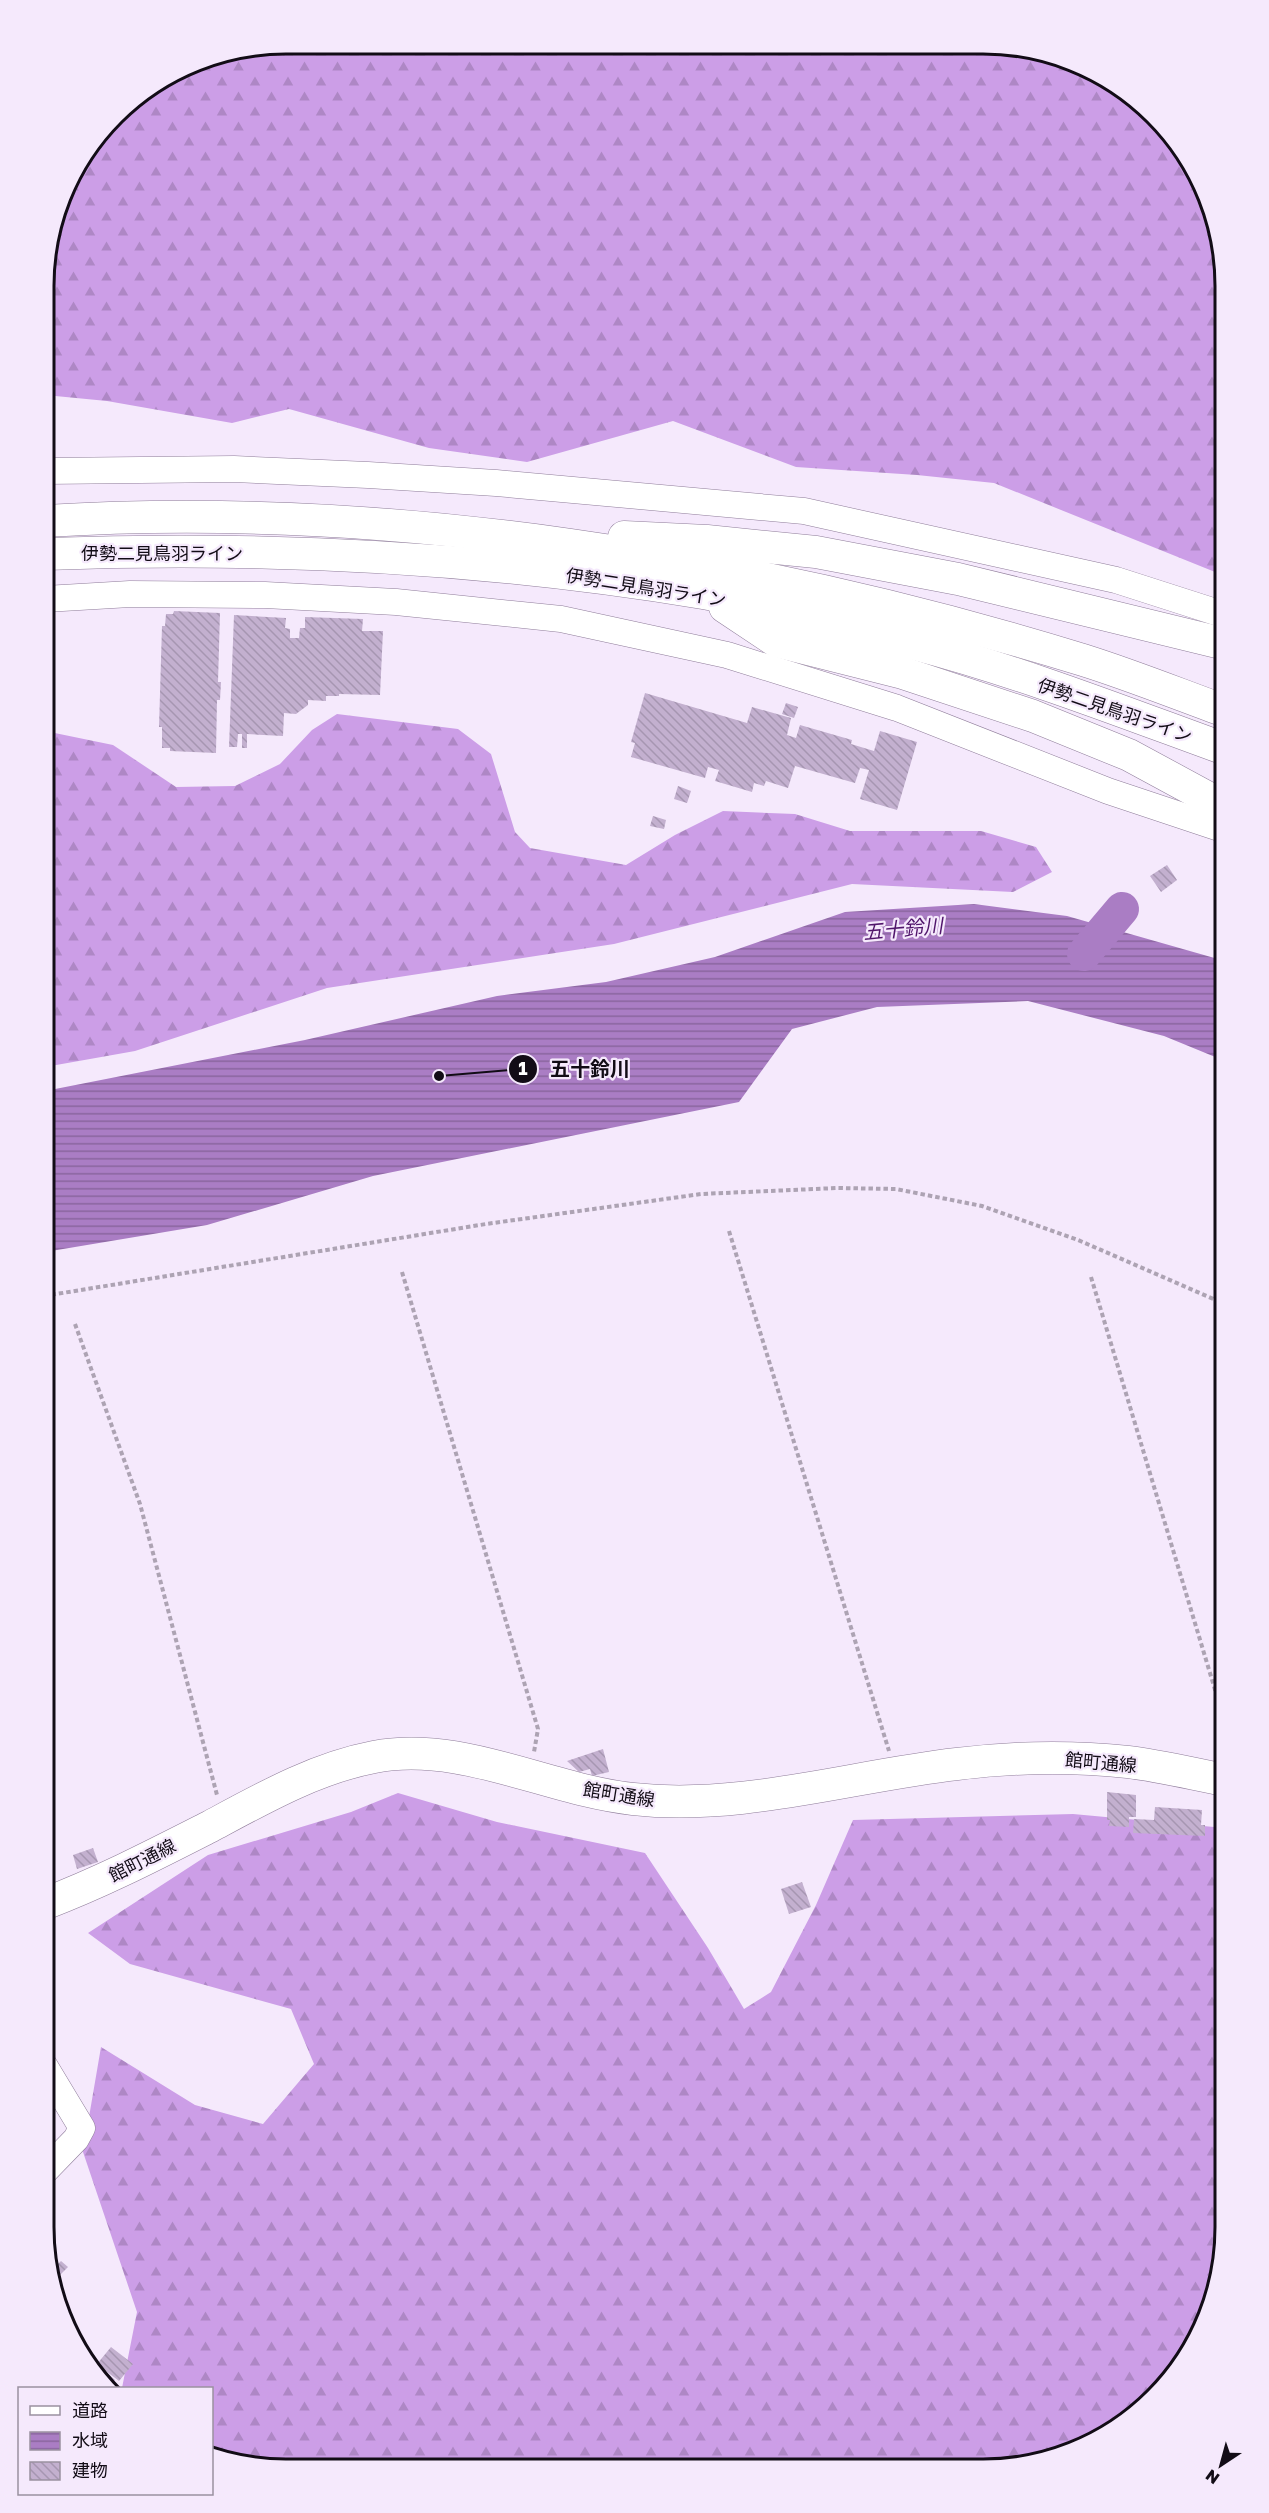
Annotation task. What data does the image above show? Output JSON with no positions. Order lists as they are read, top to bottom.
{
  "streets": {
    "main road": ["伊勢二見鳥羽ライン", "館町通線"]
  },
  "water": ["五十鈴川"],
  "places": ["五十鈴川"],
  "legend": ["道路", "水域", "建物"],
  "north": "bottom left"
}
